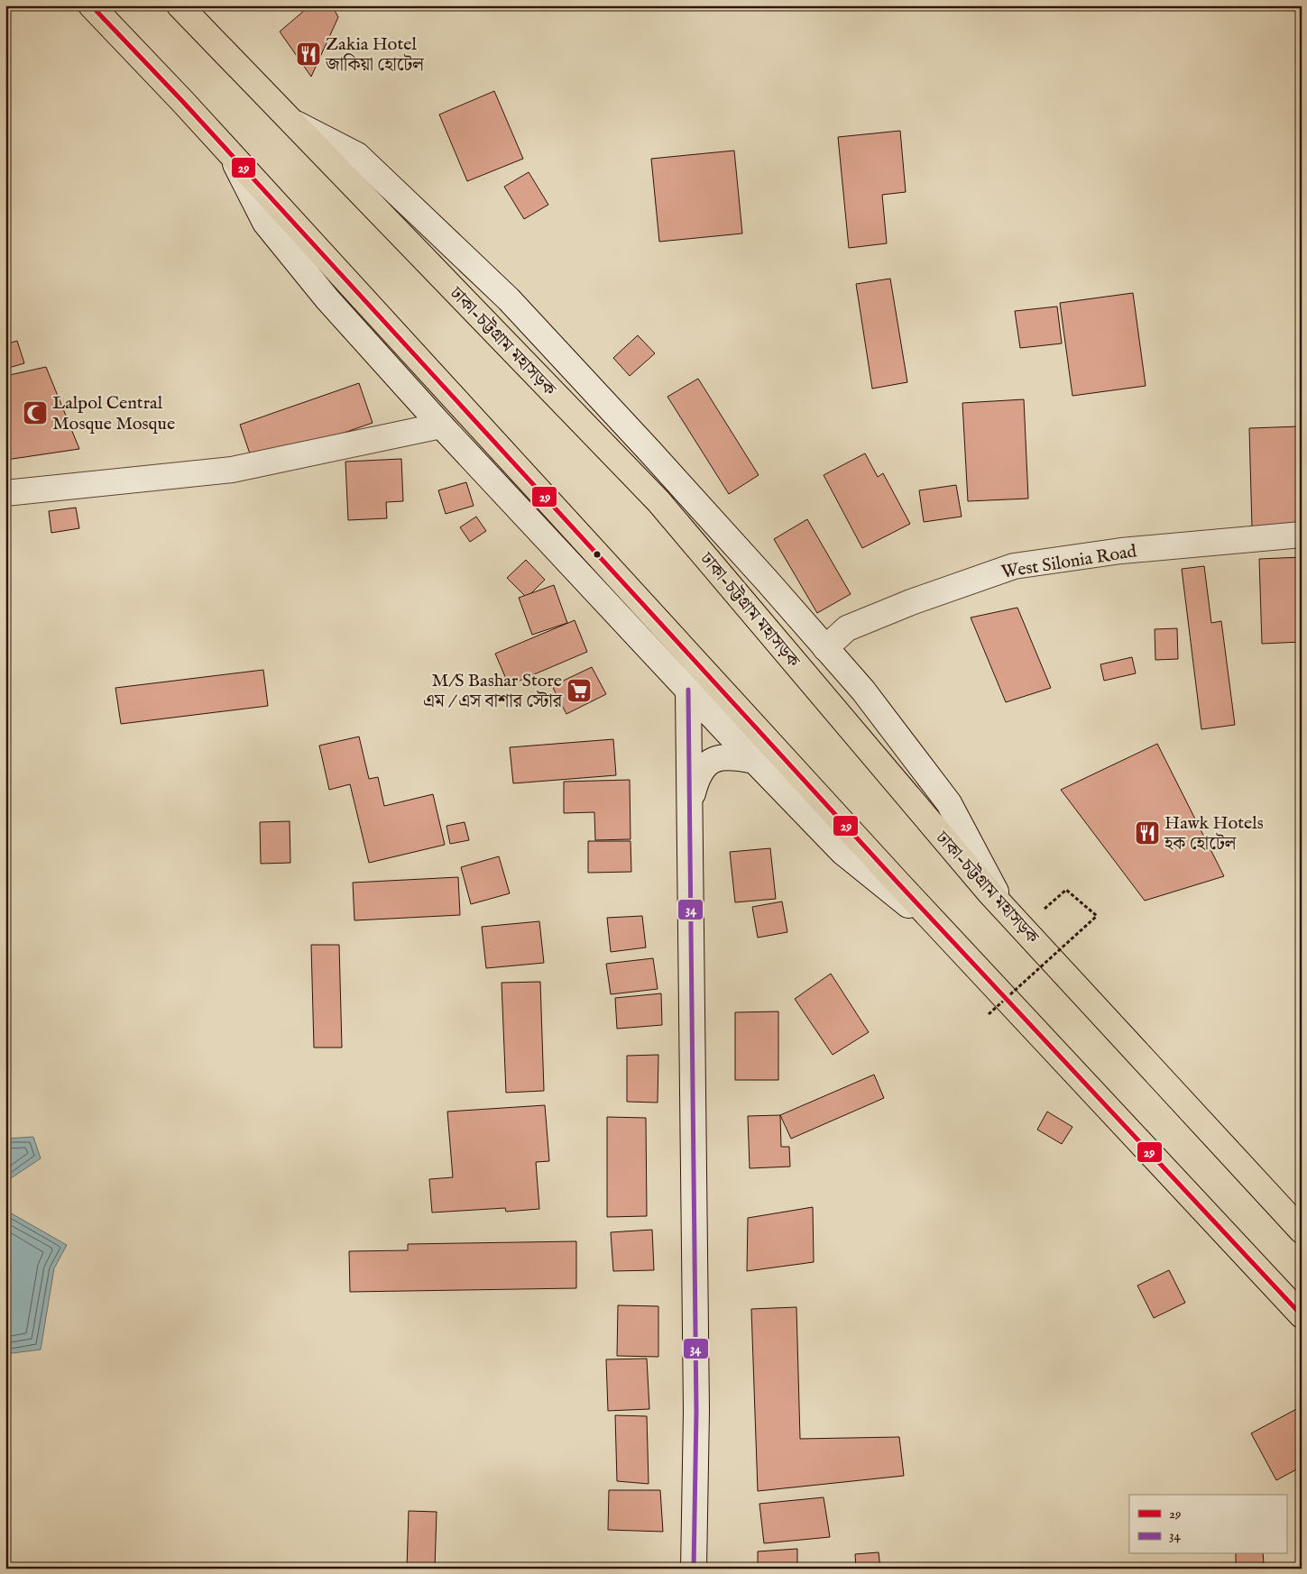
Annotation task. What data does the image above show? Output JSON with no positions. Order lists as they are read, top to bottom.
{
  "streets": {
    "highway": ["ঢাকা-চট্টগ্রাম মহাসড়ক"],
    "main road": ["West Silonia Road"]
  },
  "places": {
    "restaurant": ["Zakia Hotel জাকিয়া হোটেল", "Hawk Hotels হক হোটেল"],
    "mosque": ["Lalpol Central Mosque Mosque"],
    "supermarket": ["M/S Bashar Store এম / এস বাশার স্টোর"]
  },
  "lines": ["transit line 29", "transit line 34"],
  "legend": ["29", "34"]
}
